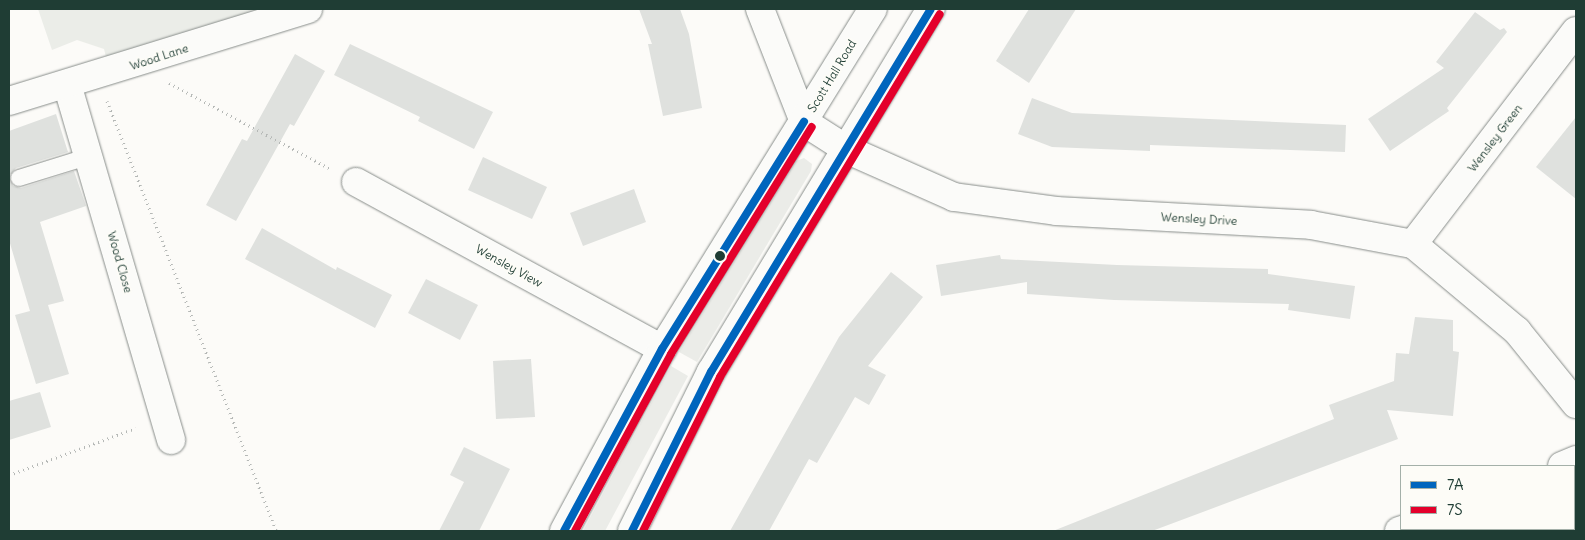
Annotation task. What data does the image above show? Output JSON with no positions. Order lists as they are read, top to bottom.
{
  "streets": {
    "main road": [
      "Wood Lane",
      "Scott Hall Road",
      "Wensley Green",
      "Wensley Drive",
      "Wood Close",
      "Wensley View"
    ]
  },
  "crossings": [
    ["Wood Lane", "Wood Close"],
    ["Scott Hall Road", "Wensley Drive"],
    ["Scott Hall Road", "Wensley View"],
    ["Wensley Green", "Wensley Drive"]
  ],
  "lines": ["transit line 7A", "transit line 7S"],
  "legend": ["7A", "7S"]
}
